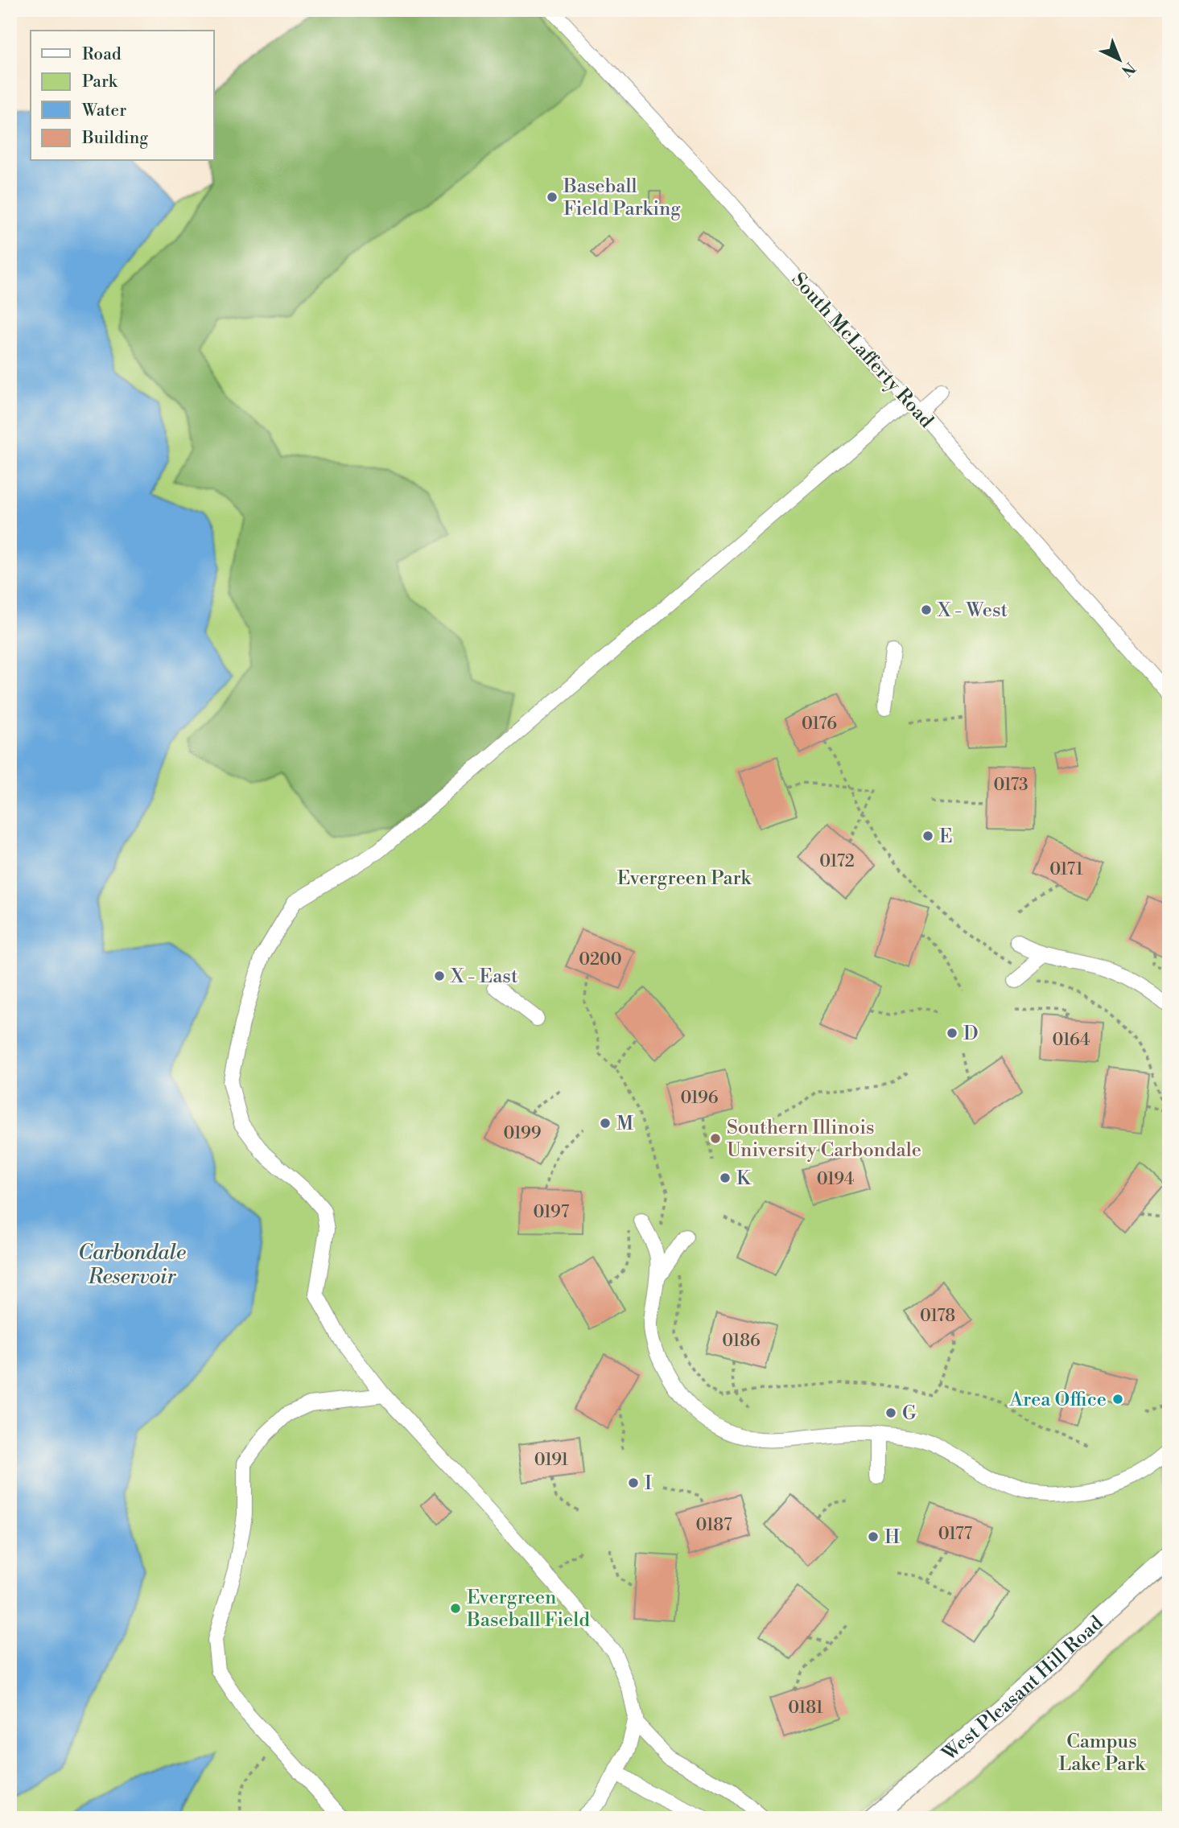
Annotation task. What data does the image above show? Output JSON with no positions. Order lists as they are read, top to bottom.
{
  "streets": {
    "street": ["South McLafferty Road", "West Pleasant Hill Road"]
  },
  "water": ["Carbondale Reservoir"],
  "parks": ["Evergreen Park", "Campus Lake Park"],
  "places": [
    "Baseball Field Parking",
    "X - West",
    "E",
    "X - East",
    "D",
    "M",
    "Southern Illinois University Carbondale",
    "K",
    "Area Office",
    "G",
    "I",
    "H",
    "Evergreen Baseball Field"
  ],
  "house_numbers": [
    "0176",
    "0173",
    "0172",
    "0171",
    "0200",
    "0164",
    "0196",
    "0199",
    "0194",
    "0197",
    "0178",
    "0186",
    "0191",
    "0187",
    "0177",
    "0181"
  ],
  "legend": [
    "Road",
    "Park",
    "Water",
    "Building"
  ],
  "north": "bottom right"
}
